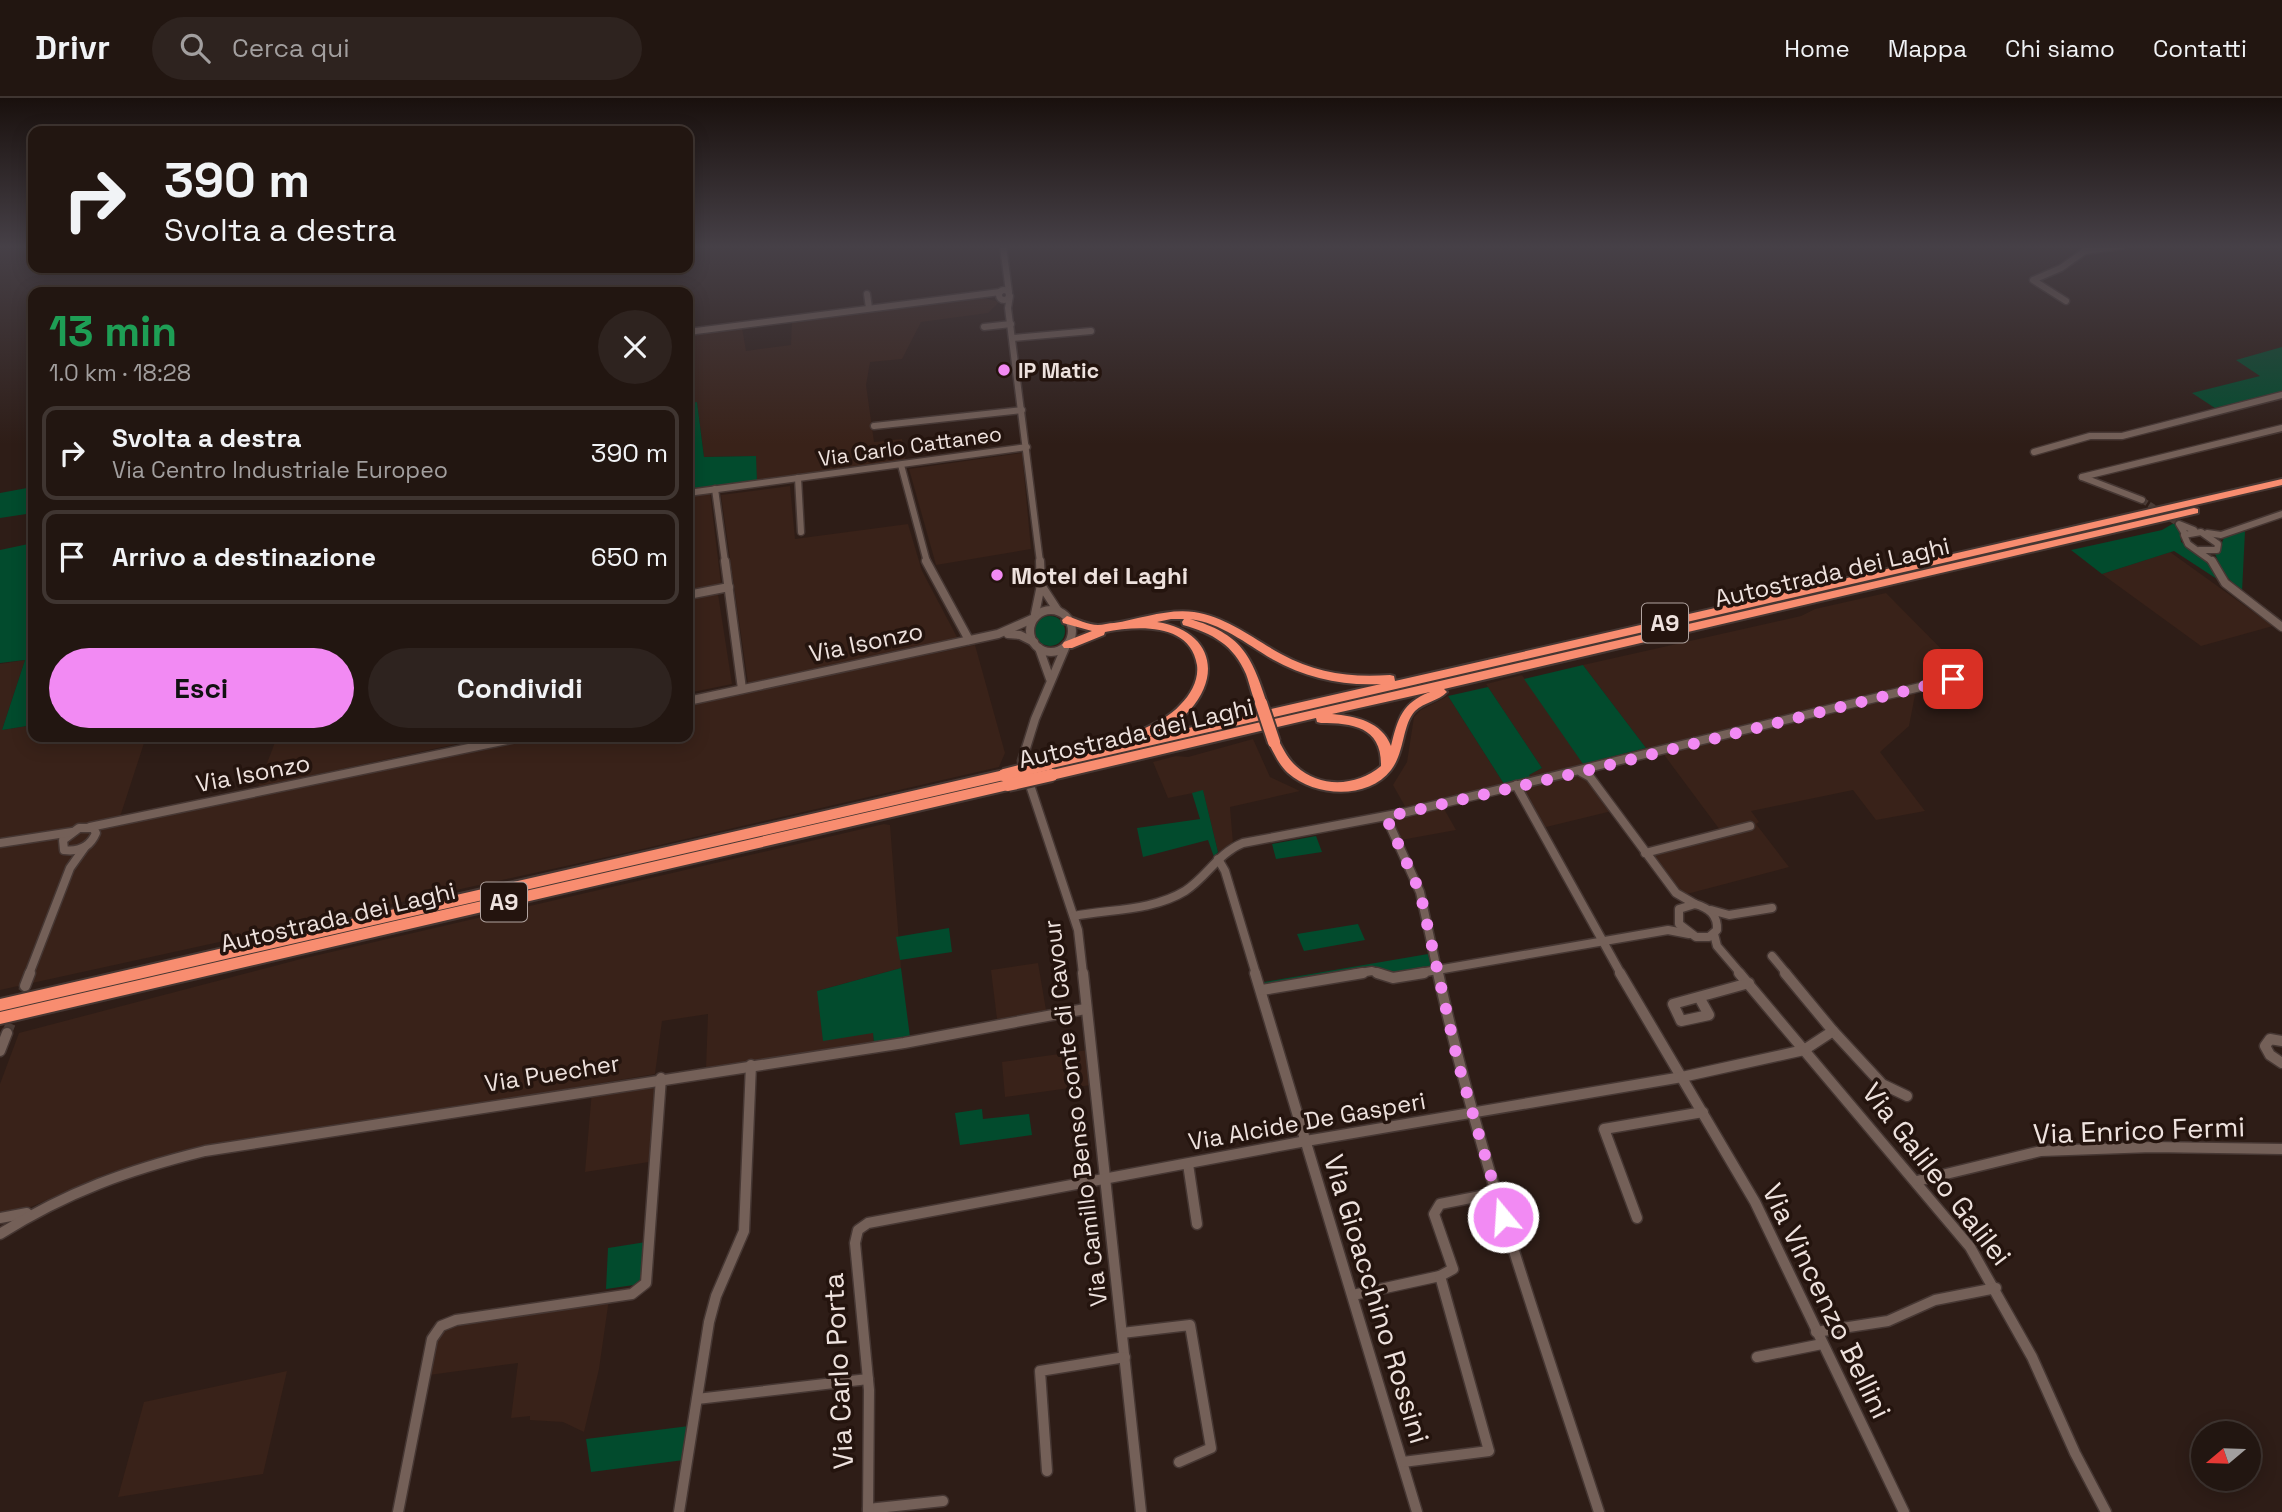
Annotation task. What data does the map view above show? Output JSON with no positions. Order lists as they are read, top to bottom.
{
  "streets": {
    "highway": ["Autostrada dei Laghi", "A9"],
    "street": [
      "Via Carlo Cattaneo",
      "Via Isonzo",
      "Via Puecher",
      "Via Camillo Benso conte di Cavour",
      "Via Alcide De Gasperi",
      "Via Enrico Fermi",
      "Via Galileo Galilei",
      "Via Gioacchino Rossini",
      "Via Vincenzo Bellini",
      "Via Carlo Porta"
    ]
  },
  "crossings": [
    ["Via Isonzo", "Via Camillo Benso conte di Cavour"],
    ["Via Puecher", "Via Camillo Benso conte di Cavour"],
    ["Via Camillo Benso conte di Cavour", "Via Alcide De Gasperi"],
    ["Via Alcide De Gasperi", "Via Galileo Galilei"],
    ["Via Alcide De Gasperi", "Via Gioacchino Rossini"],
    ["Via Alcide De Gasperi", "Via Vincenzo Bellini"],
    ["Via Alcide De Gasperi", "Via Carlo Porta"],
    ["Via Enrico Fermi", "Via Galileo Galilei"],
    ["Via Galileo Galilei", "Via Gioacchino Rossini"],
    ["Via Galileo Galilei", "Via Vincenzo Bellini"]
  ],
  "places": ["IP Matic", "Motel dei Laghi"],
  "north": "left",
  "page": {
    "header": "Drivr",
    "search": "Cerca qui",
    "nav": [
      "Home",
      "Mappa",
      "Chi siamo",
      "Contatti"
    ],
    "turn": ["390 m", "Svolta a destra"],
    "heading": ["13 min", "1.0 km · 18:28"],
    "list": [
      {
        "name": "Svolta a destra",
        "note": "Via Centro Industriale Europeo",
        "value": "390 m"
      },
      {
        "name": "Arrivo a destinazione",
        "value": "650 m"
      }
    ],
    "buttons": ["Esci", "Condividi"]
  }
}
